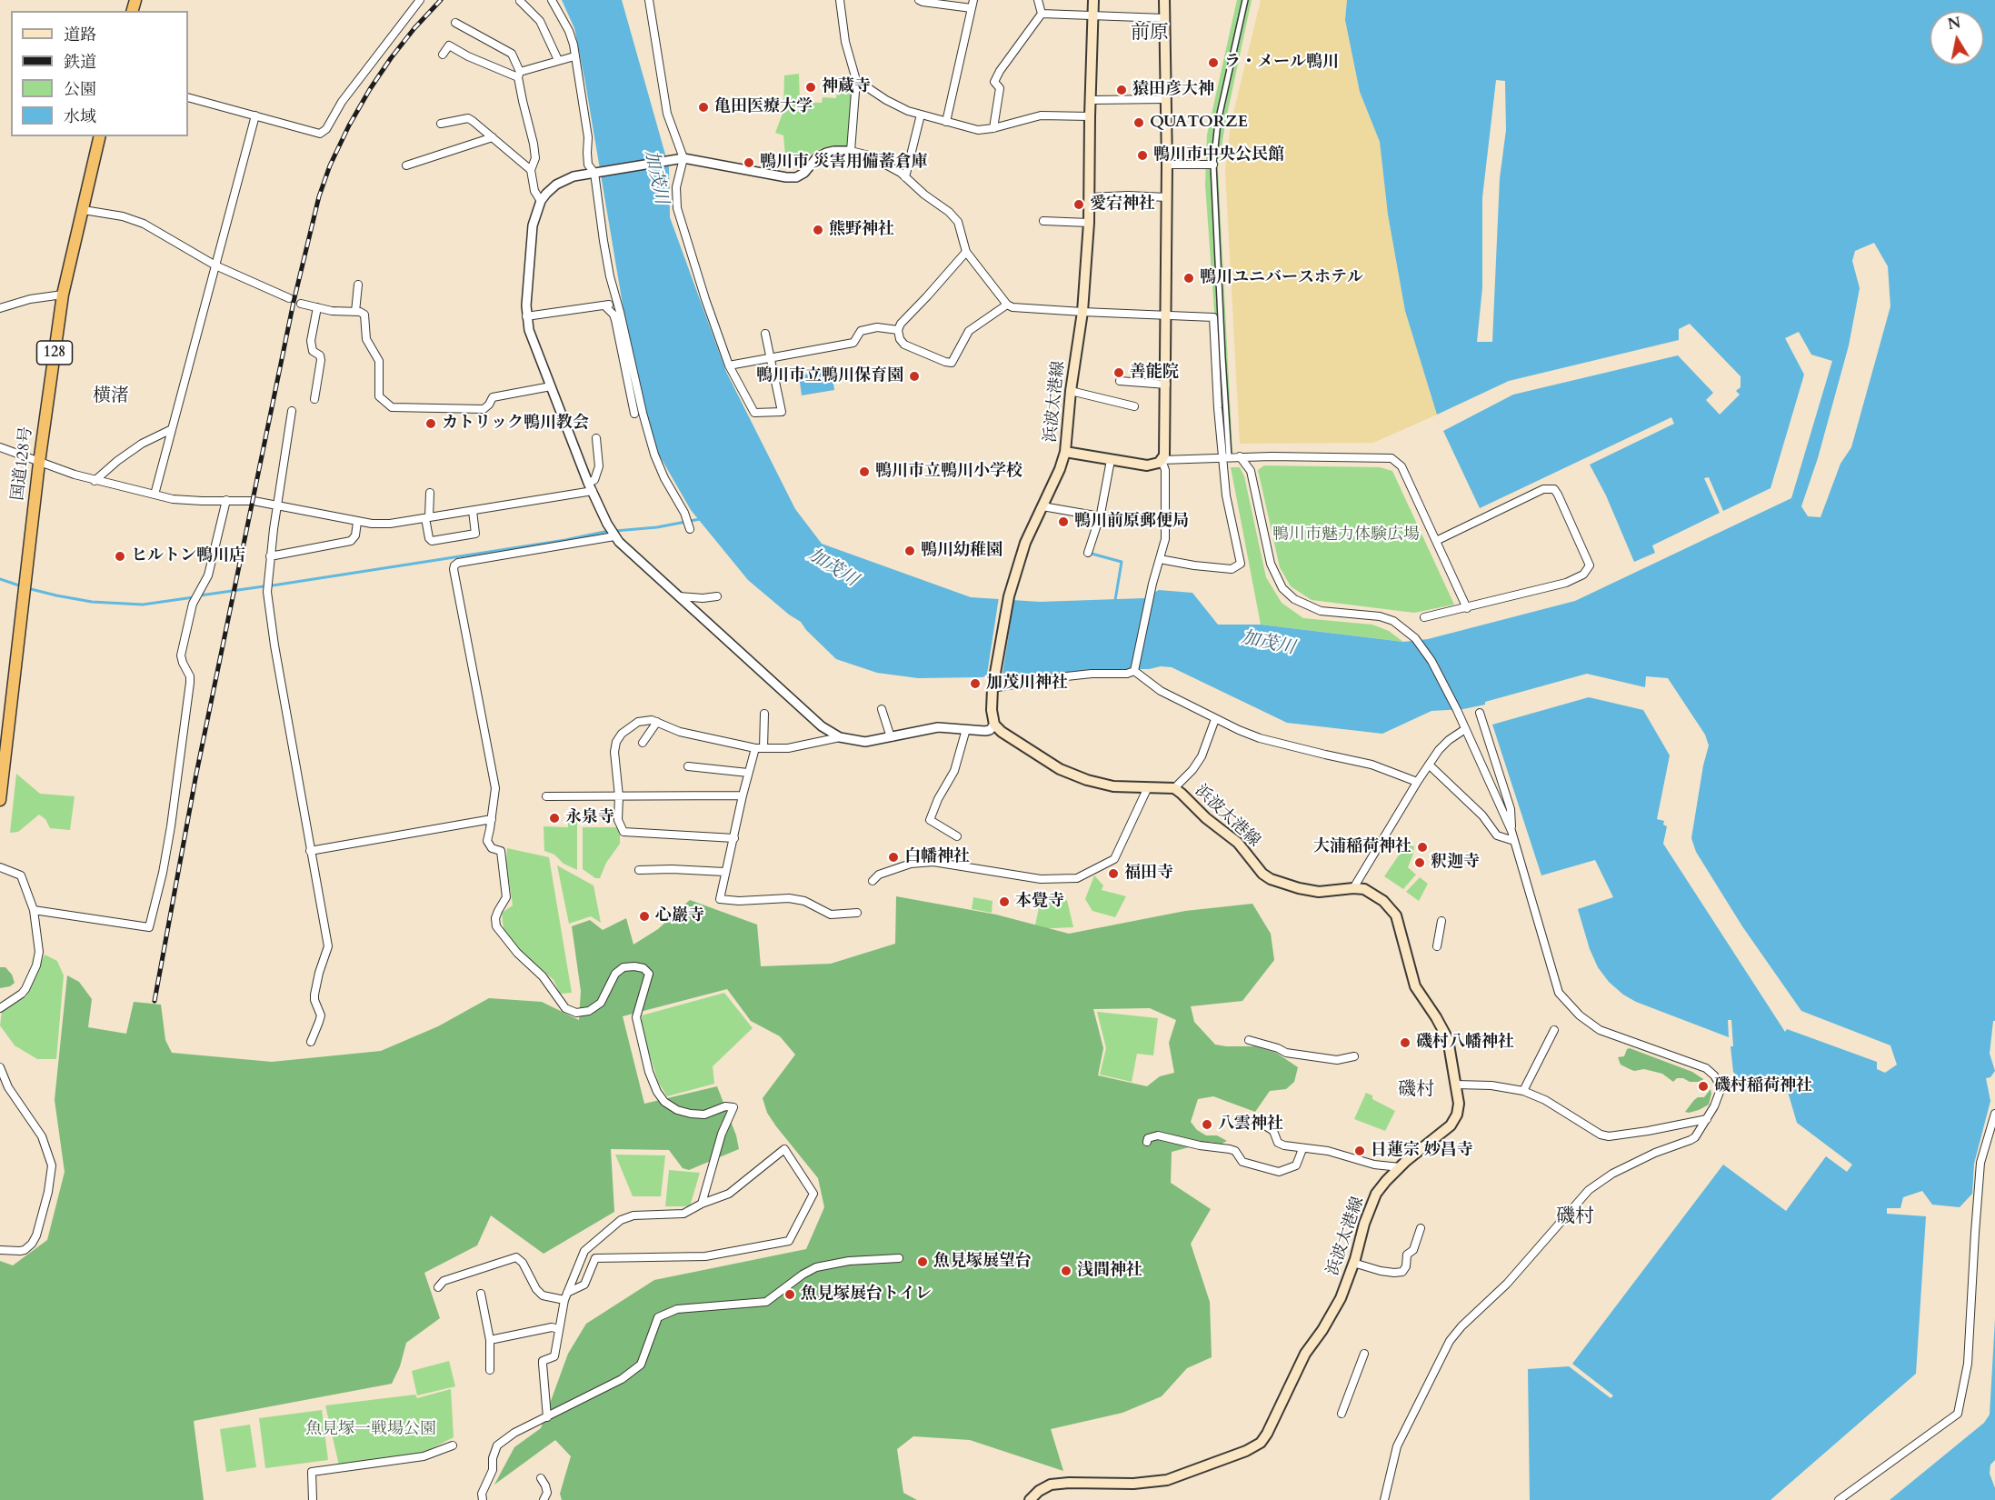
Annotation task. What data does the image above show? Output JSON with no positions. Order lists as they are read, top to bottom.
{
  "streets": {
    "highway": ["128", "国道128号"],
    "main road": ["浜波太港線"]
  },
  "districts": [
    "前原",
    "横渚",
    "磯村",
    "磯村"
  ],
  "water": ["加茂川"],
  "parks": ["鴨川市魅力体験広場", "魚見塚一戦場公園"],
  "places": [
    "ラ・メール鴨川",
    "神蔵寺",
    "猿田彦大神",
    "亀田医療大学",
    "QUATORZE",
    "鴨川市中央公民館",
    "鴨川市 災害用備蓄倉庫",
    "愛宕神社",
    "熊野神社",
    "鴨川ユニバースホテル",
    "善能院",
    "鴨川市立鴨川保育園",
    "カトリック鴨川教会",
    "鴨川市立鴨川小学校",
    "鴨川前原郵便局",
    "鴨川幼稚園",
    "ヒルトン鴨川店",
    "加茂川神社",
    "永泉寺",
    "大浦稲荷神社",
    "白幡神社",
    "釈迦寺",
    "福田寺",
    "本覺寺",
    "心巖寺",
    "磯村八幡神社",
    "磯村稲荷神社",
    "八雲神社",
    "日蓮宗 妙昌寺",
    "魚見塚展望台",
    "浅間神社",
    "魚見塚展台トイレ"
  ],
  "legend": [
    "道路",
    "鉄道",
    "公園",
    "水域"
  ],
  "north": "top"
}
